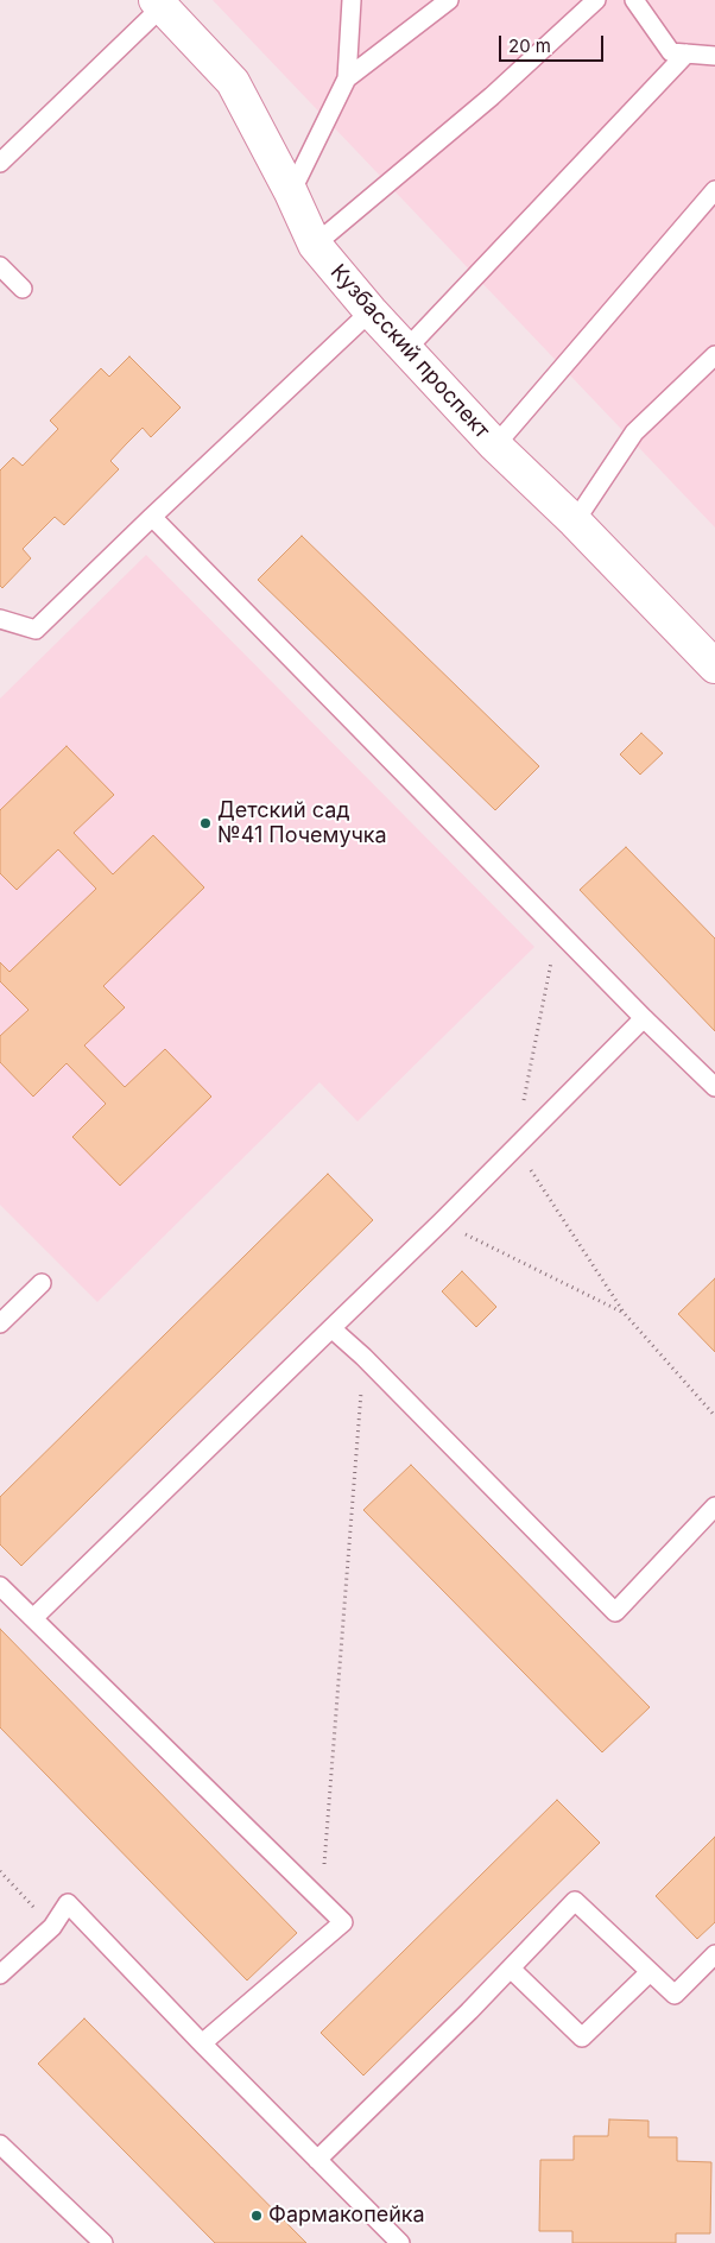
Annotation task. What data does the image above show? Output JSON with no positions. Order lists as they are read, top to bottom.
{
  "streets": {
    "street": ["Кузбасский проспект"]
  },
  "places": ["Детский сад №41 Почемучка", "Фармакопейка"],
  "scale_bar": "20 m"
}
